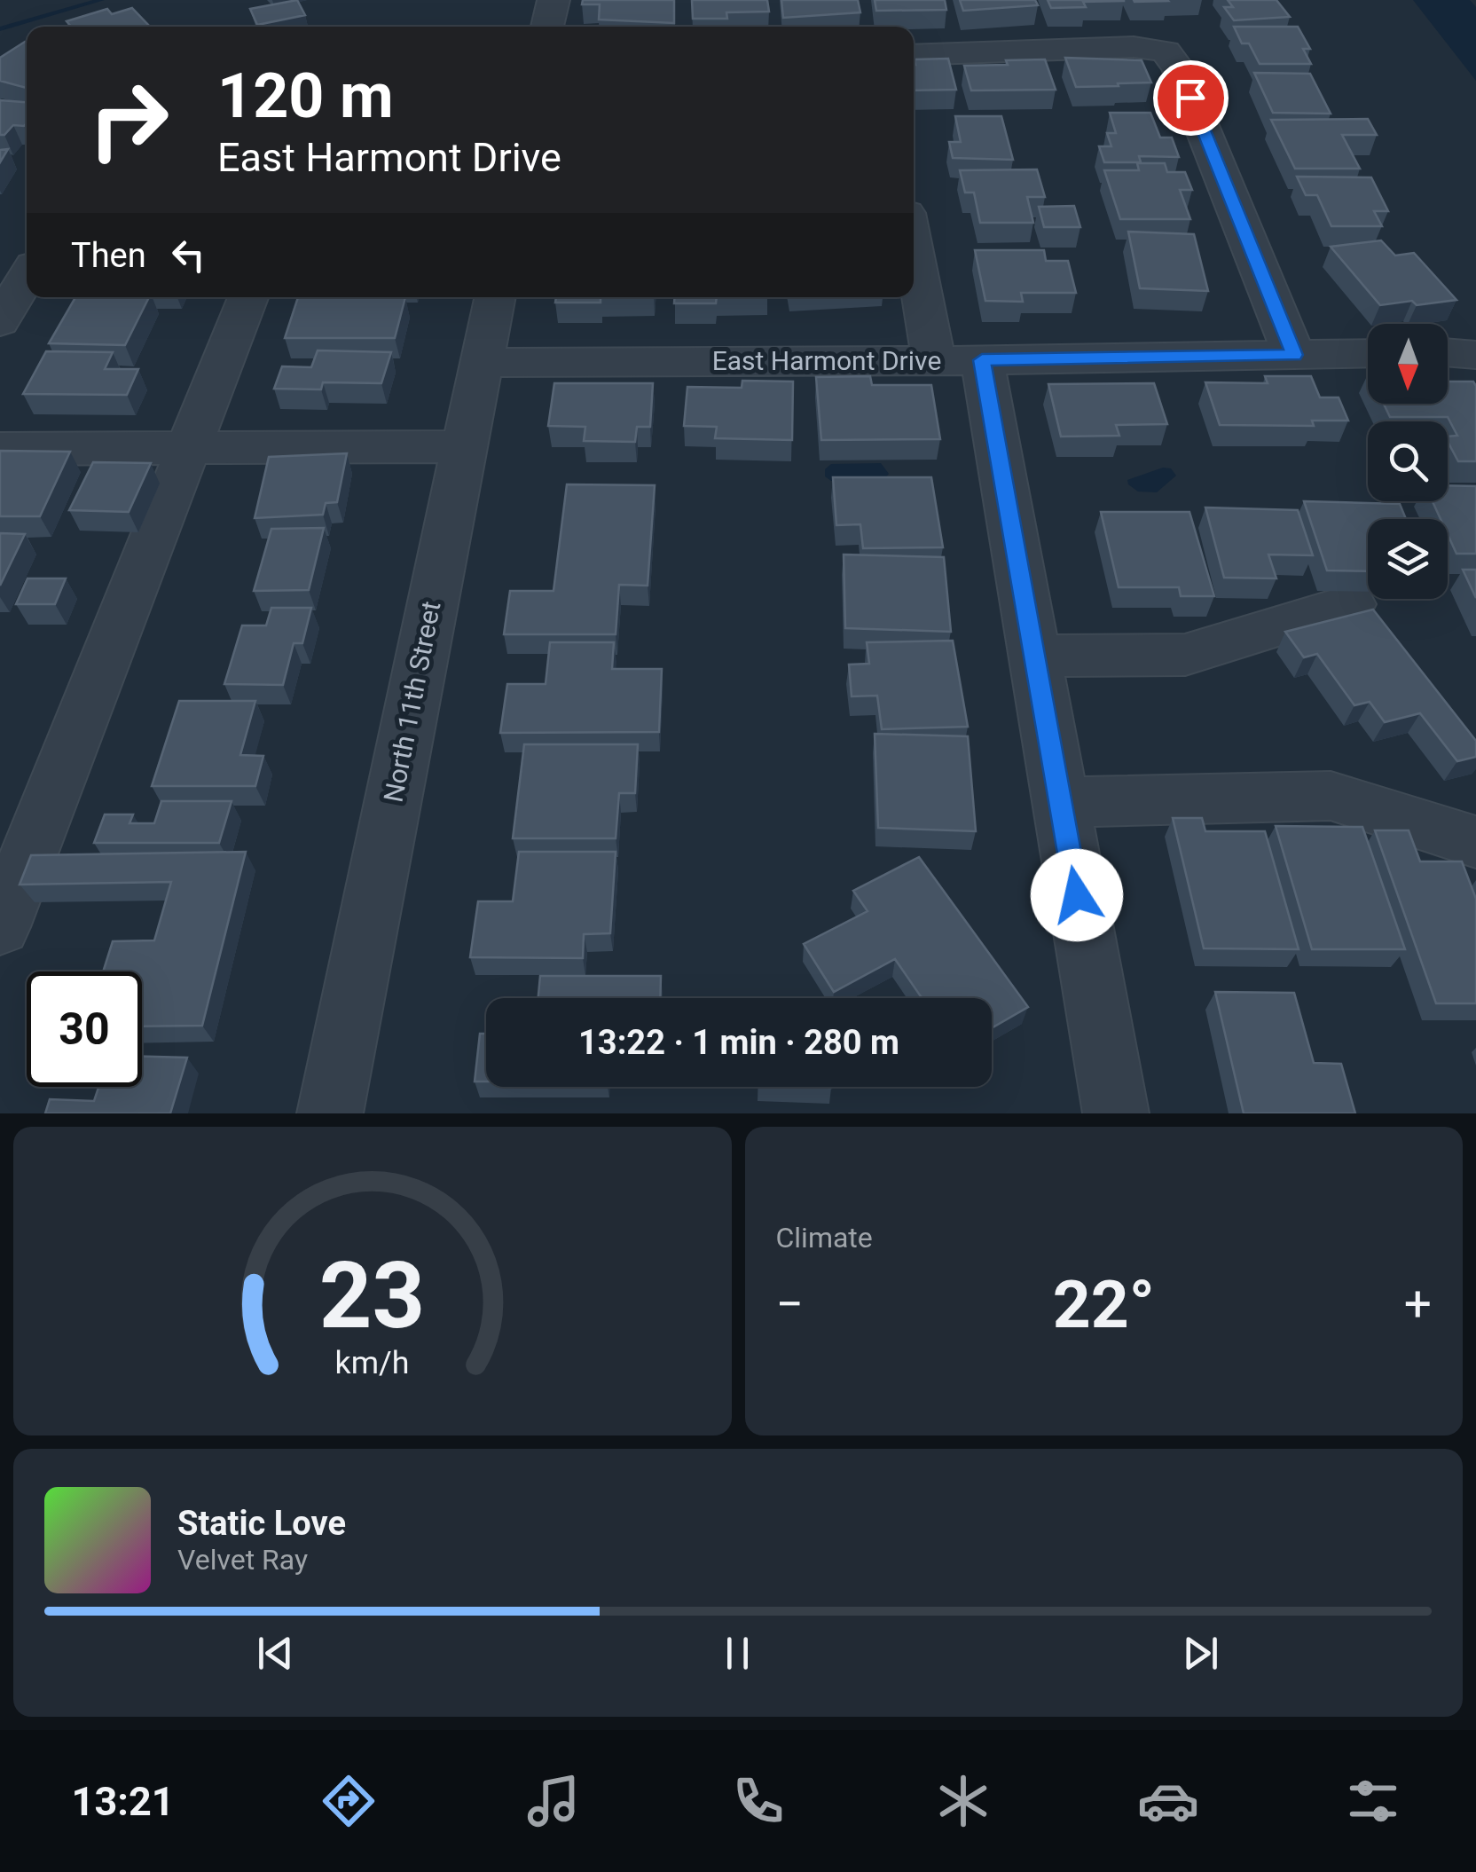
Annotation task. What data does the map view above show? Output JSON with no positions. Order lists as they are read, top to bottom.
{
  "streets": {
    "street": ["East Harmont Drive", "North 11th Street"]
  },
  "crossings": [
    ["East Harmont Drive", "North 11th Street"]
  ],
  "north": "bottom",
  "page": {
    "turn": ["120 m", "East Harmont Drive"],
    "then": "Then",
    "limit": "30",
    "trip": "13:22 · 1 min · 280 m",
    "tile": "Climate",
    "heat": ["−", "22°", "+"],
    "song": ["Static Love", "Velvet Ray"],
    "tabs": "13:21",
    "gauge": ["23", "km/h"]
  }
}
